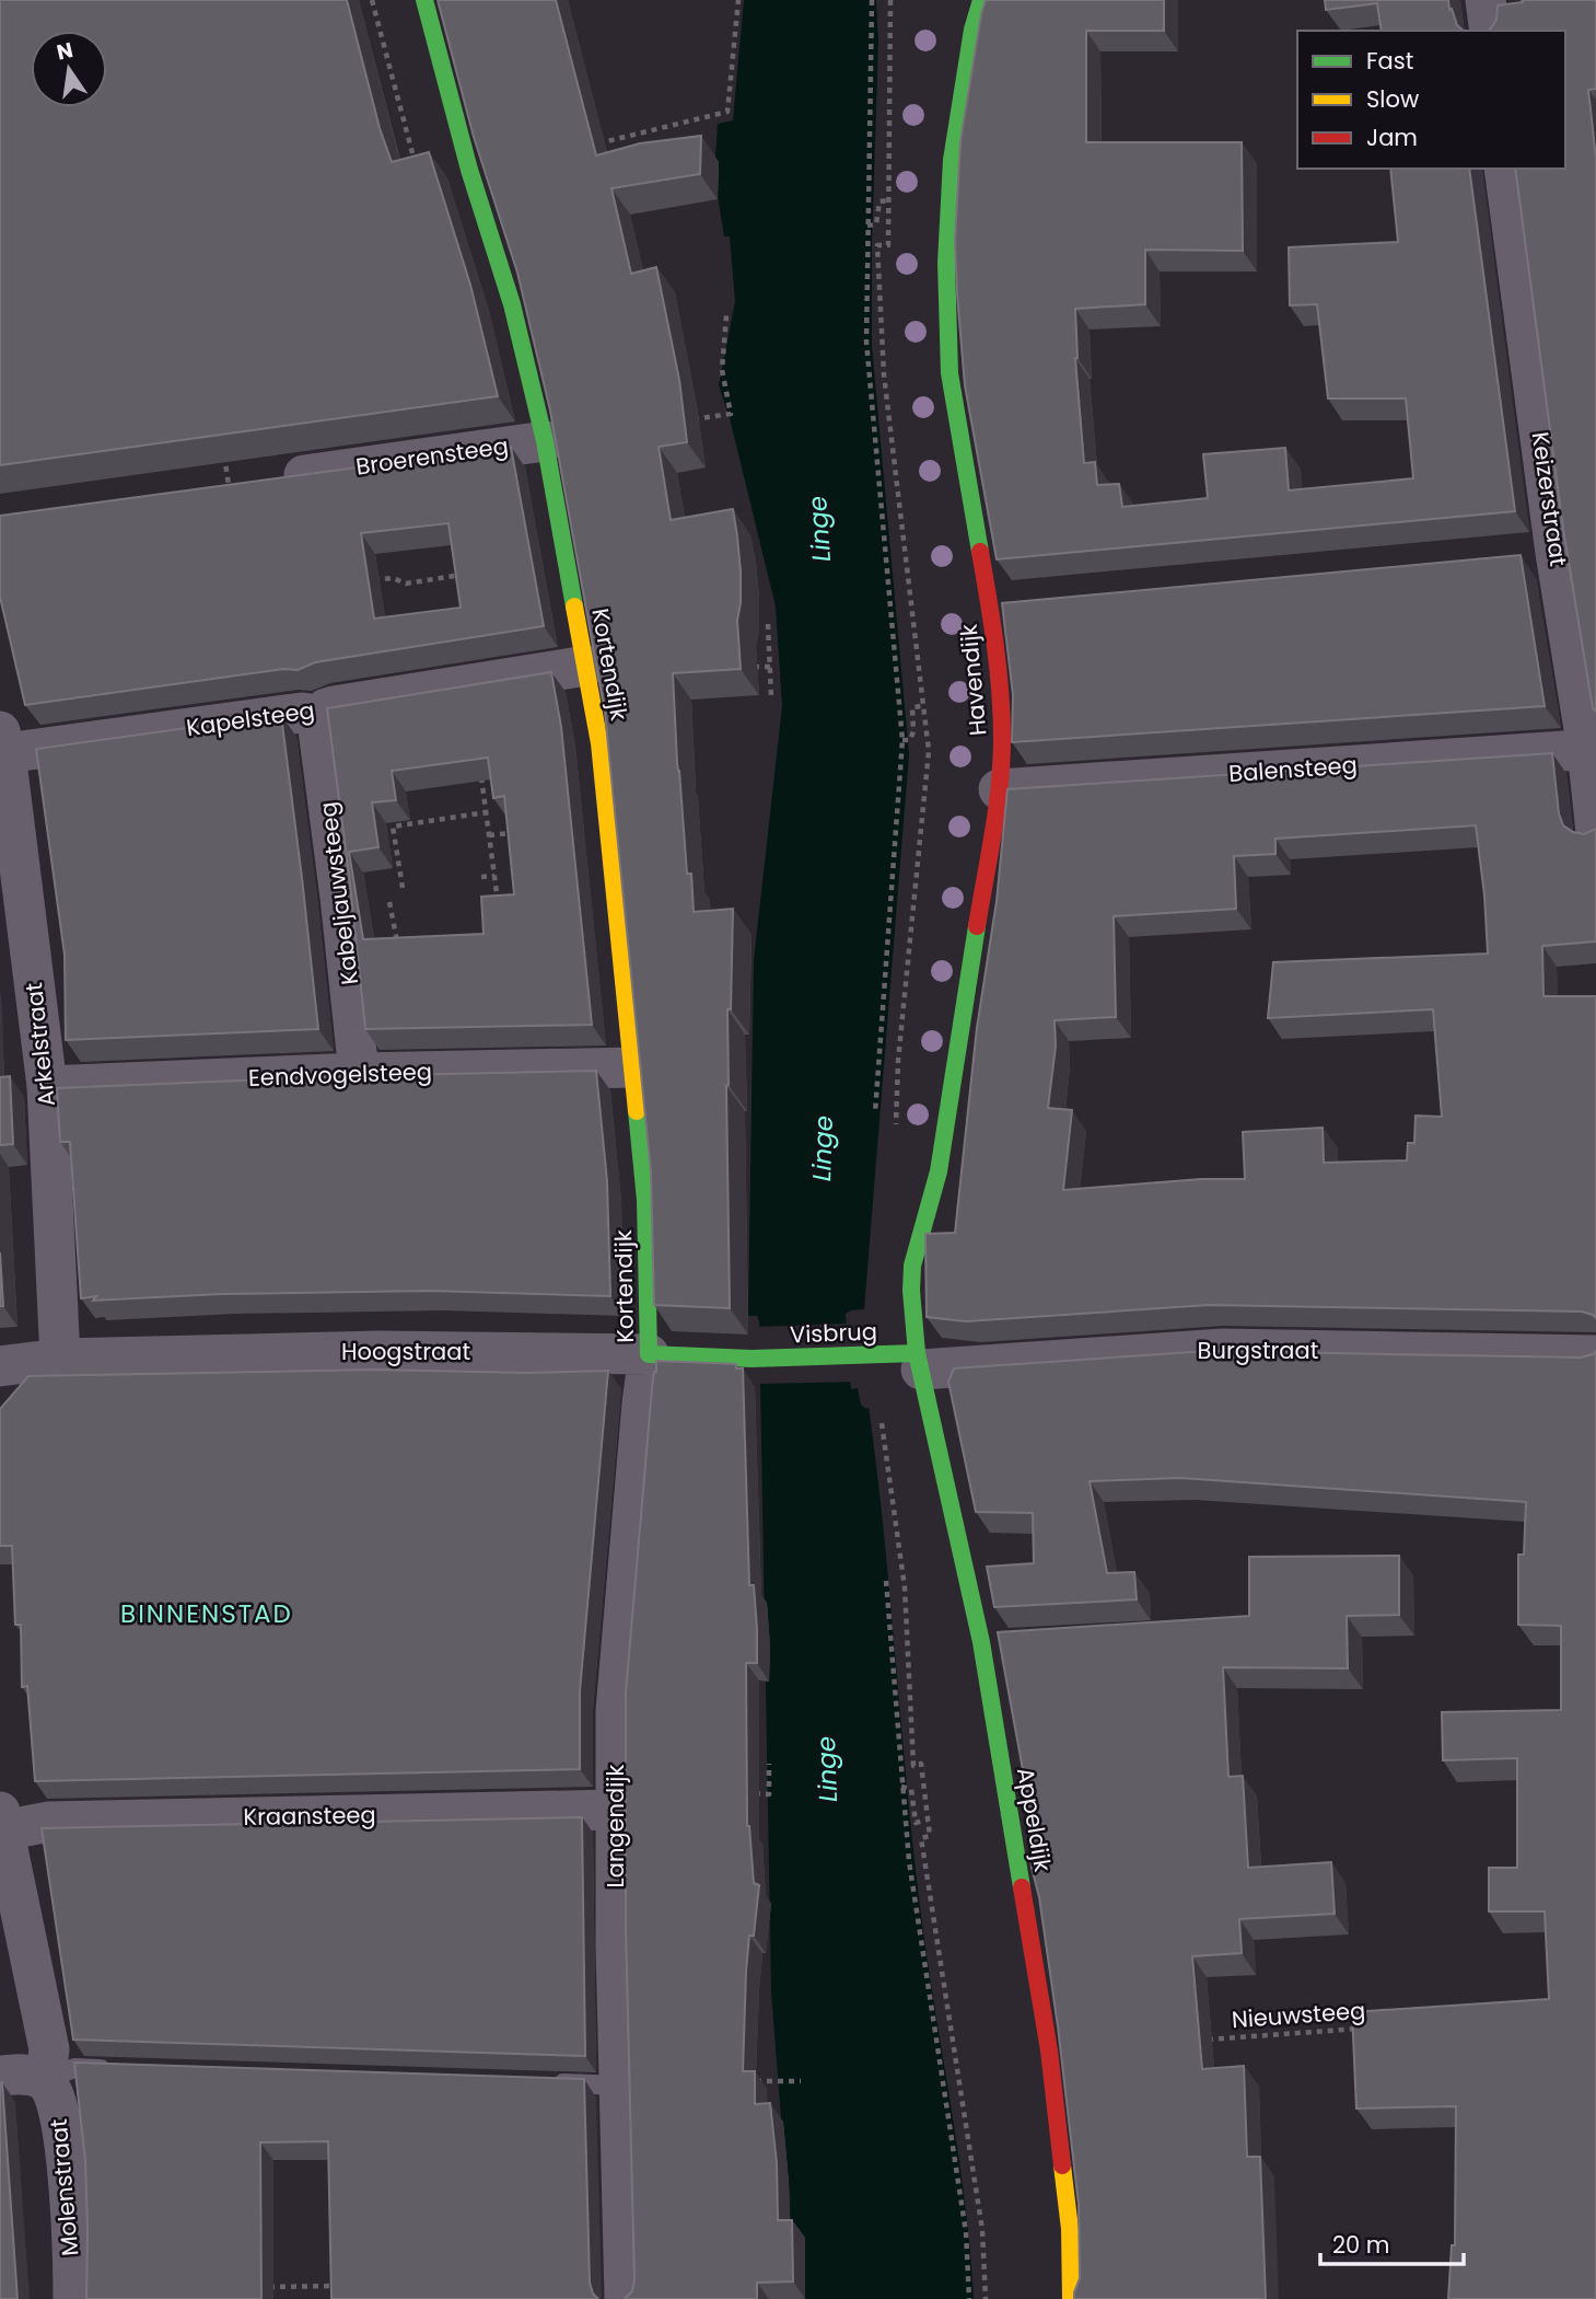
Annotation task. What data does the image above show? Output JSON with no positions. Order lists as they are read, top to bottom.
{
  "streets": {
    "street": [
      "Broerensteeg",
      "Keizerstraat",
      "Kortendijk",
      "Havendijk",
      "Kapelsteeg",
      "Balensteeg",
      "Kabeljauwsteeg",
      "Arkelstraat",
      "Eendvogelsteeg",
      "Visbrug",
      "Burgstraat",
      "Hoogstraat",
      "Kraansteeg",
      "Appeldijk",
      "Langendijk",
      "Molenstraat"
    ],
    "path": ["Nieuwsteeg"]
  },
  "crossings": [
    ["Broerensteeg", "Kortendijk"],
    ["Keizerstraat", "Balensteeg"],
    ["Kortendijk", "Kapelsteeg"],
    ["Kortendijk", "Eendvogelsteeg"],
    ["Kortendijk", "Hoogstraat"],
    ["Kortendijk", "Langendijk"],
    ["Havendijk", "Balensteeg"],
    ["Havendijk", "Visbrug"],
    ["Havendijk", "Burgstraat"],
    ["Havendijk", "Appeldijk"],
    ["Kapelsteeg", "Kabeljauwsteeg"],
    ["Kapelsteeg", "Arkelstraat"],
    ["Kabeljauwsteeg", "Eendvogelsteeg"],
    ["Arkelstraat", "Eendvogelsteeg"],
    ["Arkelstraat", "Hoogstraat"],
    ["Visbrug", "Burgstraat"],
    ["Visbrug", "Hoogstraat"],
    ["Visbrug", "Appeldijk"],
    ["Burgstraat", "Appeldijk"],
    ["Hoogstraat", "Langendijk"],
    ["Kraansteeg", "Langendijk"]
  ],
  "districts": ["BINNENSTAD"],
  "water": ["Linge"],
  "legend": ["Fast", "Slow", "Jam"],
  "scale_bar": "20 m",
  "north": "top"
}
